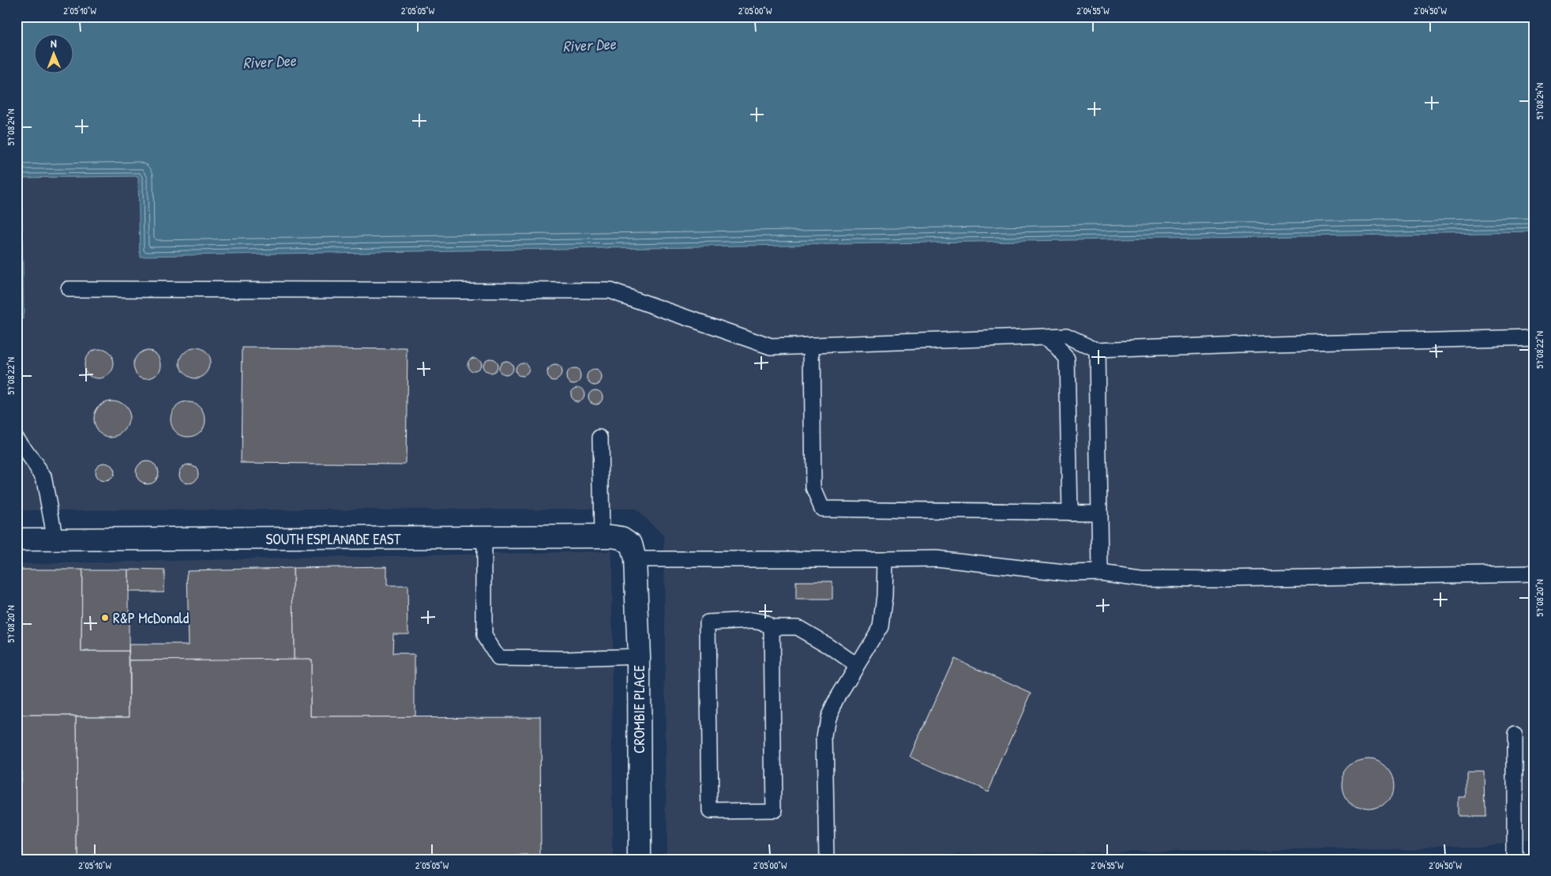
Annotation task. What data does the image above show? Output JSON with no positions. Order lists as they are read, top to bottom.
{
  "streets": {
    "street": ["SOUTH ESPLANADE EAST", "CROMBIE PLACE"]
  },
  "crossings": [
    ["SOUTH ESPLANADE EAST", "CROMBIE PLACE"]
  ],
  "water": ["River Dee"],
  "places": ["R&P McDonald"],
  "north": "top",
  "coordinates": [
    "2°05'10\"W",
    "2°05'05\"W",
    "2°05'00\"W",
    "2°04'55\"W",
    "2°04'50\"W",
    "57°08'24\"N",
    "57°08'22\"N",
    "57°08'20\"N"
  ]
}
